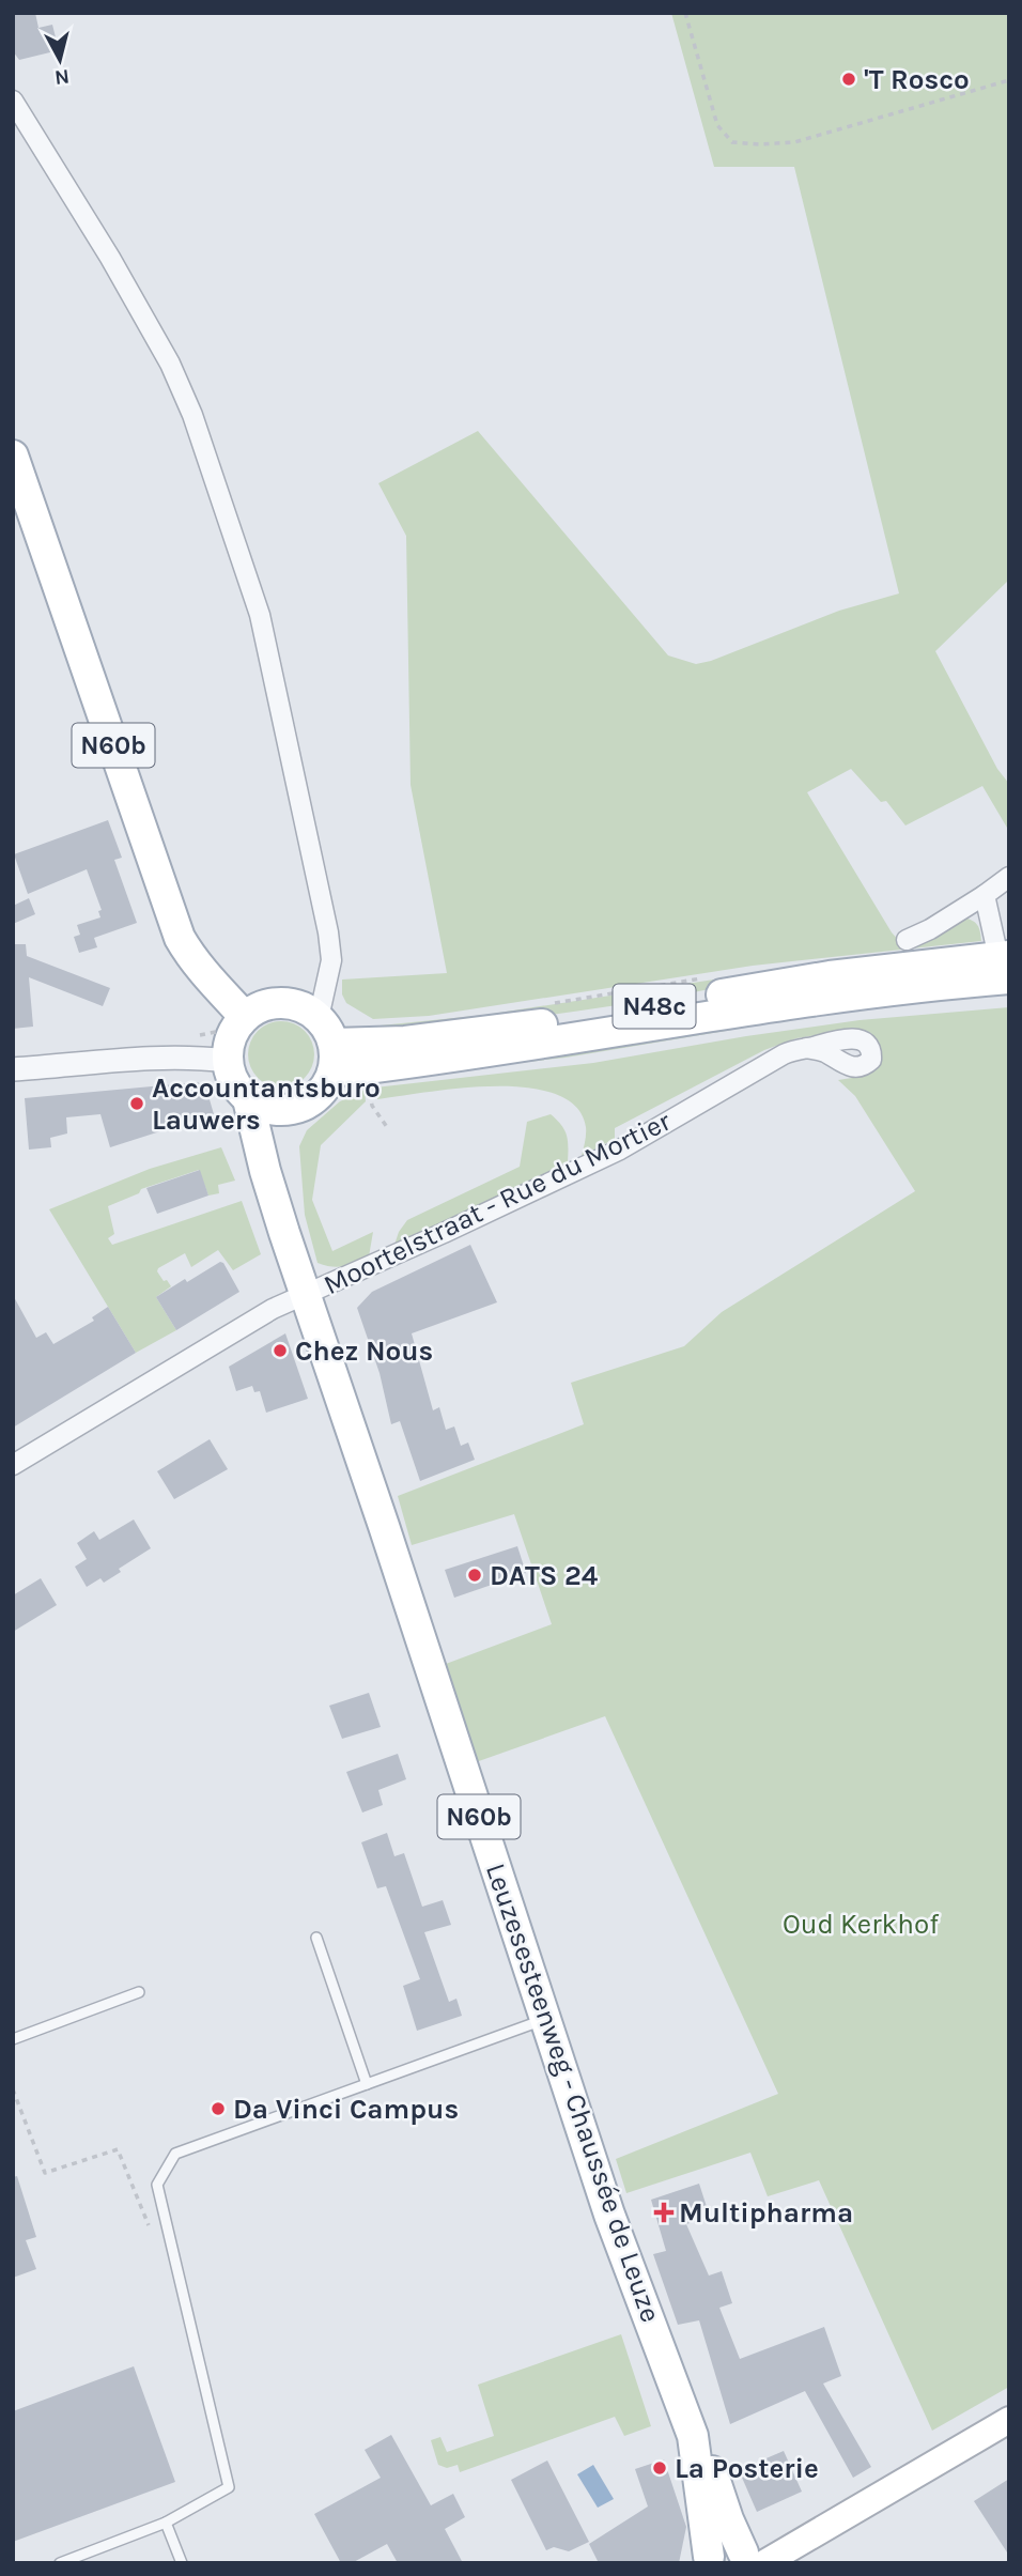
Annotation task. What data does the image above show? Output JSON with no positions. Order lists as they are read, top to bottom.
{
  "streets": {
    "main road": ["N60b", "N48c", "Leuzesesteenweg - Chaussée de Leuze"],
    "street": ["Moortelstraat - Rue du Mortier"]
  },
  "crossings": [
    ["N60b", "N48c"],
    ["N60b", "Leuzesesteenweg - Chaussée de Leuze"],
    ["N48c", "Leuzesesteenweg - Chaussée de Leuze"],
    ["Moortelstraat - Rue du Mortier", "Leuzesesteenweg - Chaussée de Leuze"]
  ],
  "parks": ["Oud Kerkhof"],
  "places": {
    "other": [
      "'T Rosco",
      "Accountantsburo Lauwers",
      "Chez Nous",
      "DATS 24",
      "Da Vinci Campus",
      "La Posterie"
    ],
    "health": ["Multipharma"]
  },
  "north": "bottom"
}
